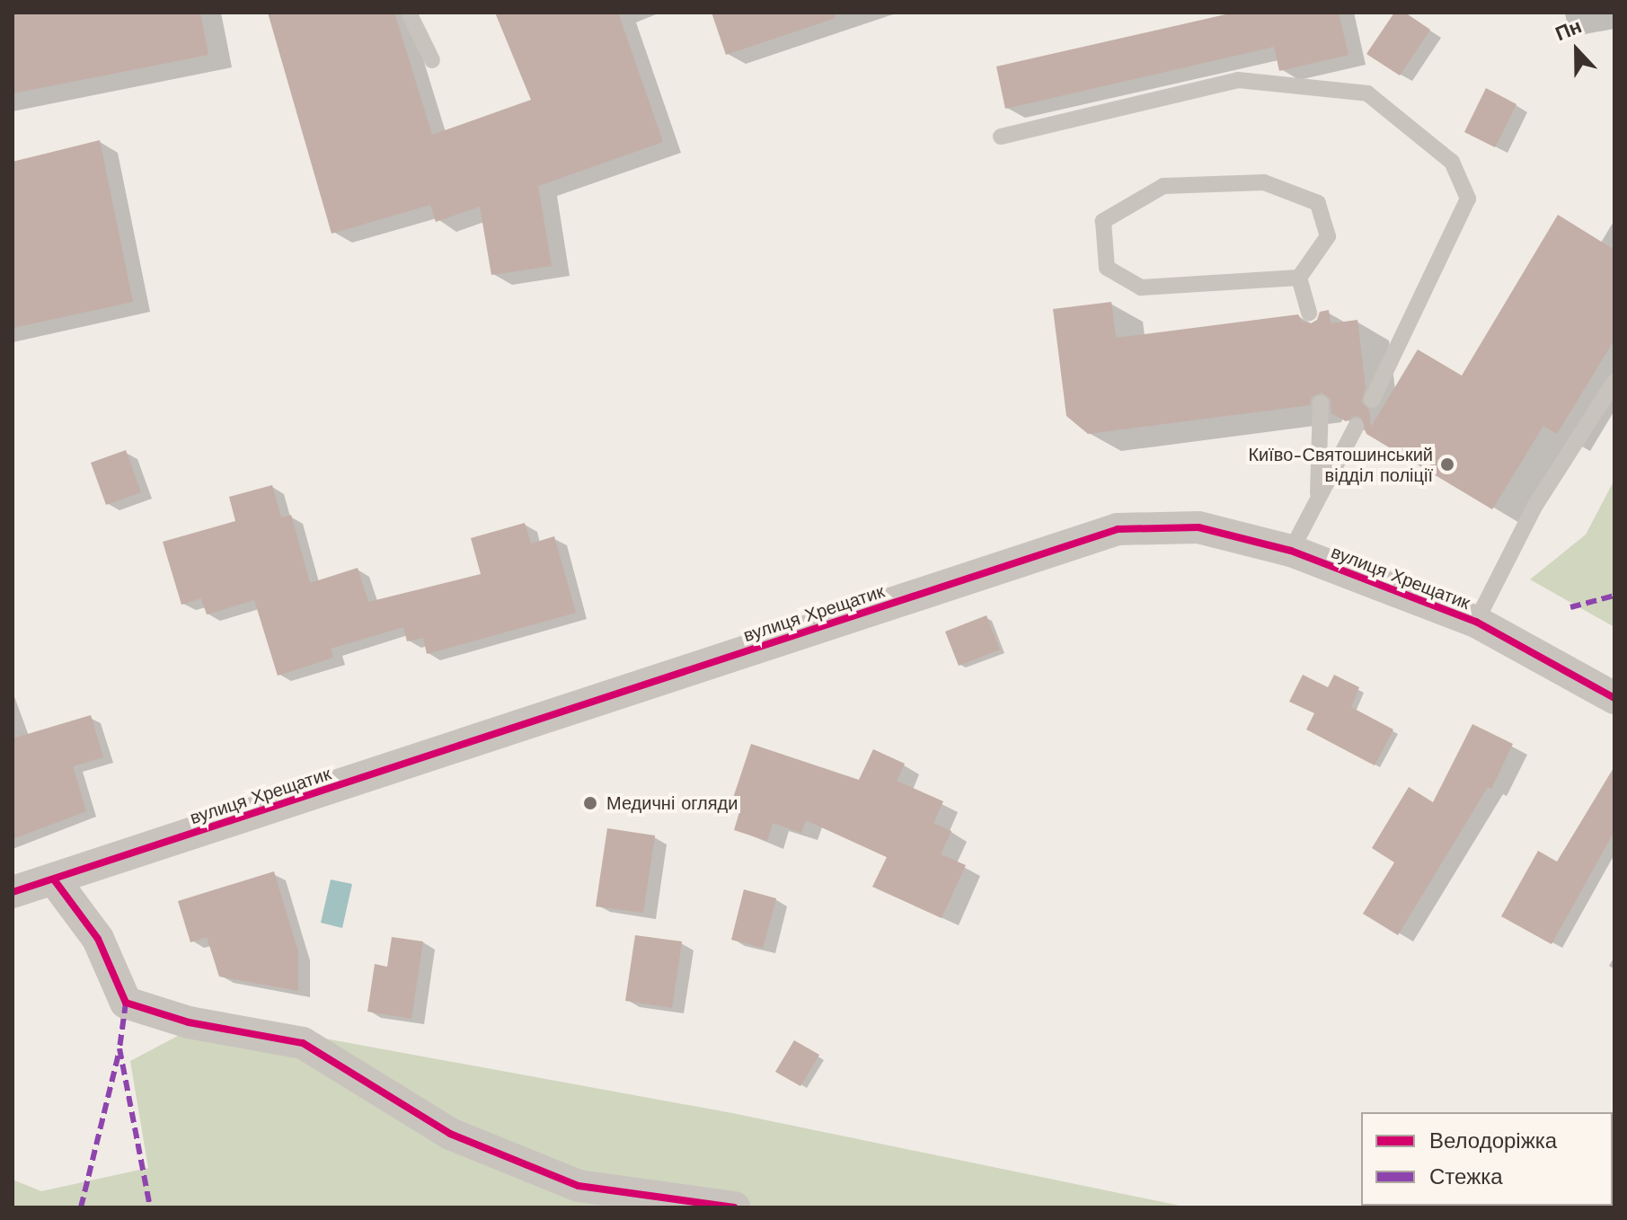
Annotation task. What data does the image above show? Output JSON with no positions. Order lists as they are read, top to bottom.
{
  "streets": {
    "street": ["вулиця Хрещатик"]
  },
  "places": ["Київо-Святошинський відділ поліції", "Медичні огляди"],
  "legend": ["Велодоріжка", "Стежка"],
  "north": "top"
}
